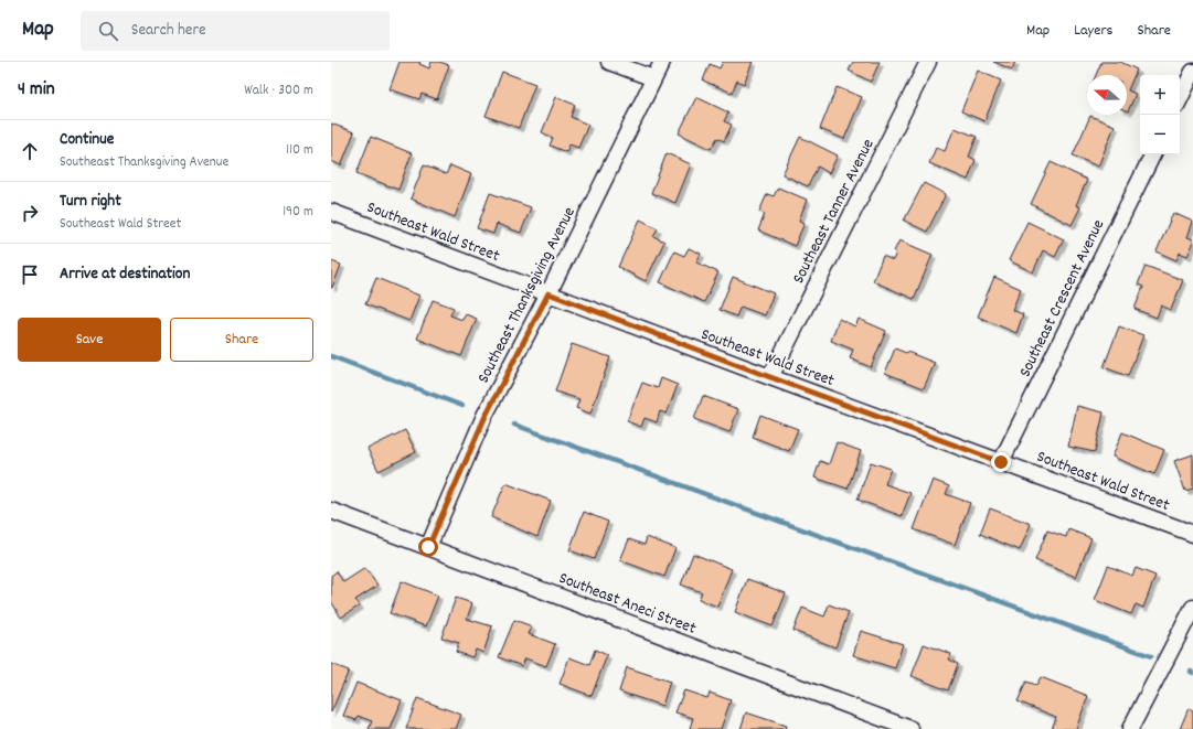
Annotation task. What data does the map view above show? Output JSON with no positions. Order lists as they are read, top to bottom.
{
  "streets": {
    "street": [
      "Southeast Tanner Avenue",
      "Southeast Wald Street",
      "Southeast Thanksgiving Avenue",
      "Southeast Crescent Avenue",
      "Southeast Aneci Street"
    ]
  },
  "crossings": [
    ["Southeast Tanner Avenue", "Southeast Wald Street"],
    ["Southeast Wald Street", "Southeast Thanksgiving Avenue"],
    ["Southeast Wald Street", "Southeast Crescent Avenue"],
    ["Southeast Thanksgiving Avenue", "Southeast Aneci Street"]
  ],
  "north": "left",
  "page": {
    "header": "Map",
    "search": "Search here",
    "nav": ["Map", "Layers", "Share"],
    "heading": ["4 min", "Walk · 300 m"],
    "map_buttons": ["+", "−"],
    "list": [
      ["Continue", "Southeast Thanksgiving Avenue", "110 m"],
      ["Turn right", "Southeast Wald Street", "190 m"],
      "Arrive at destination"
    ],
    "buttons": ["Save", "Share"]
  }
}
